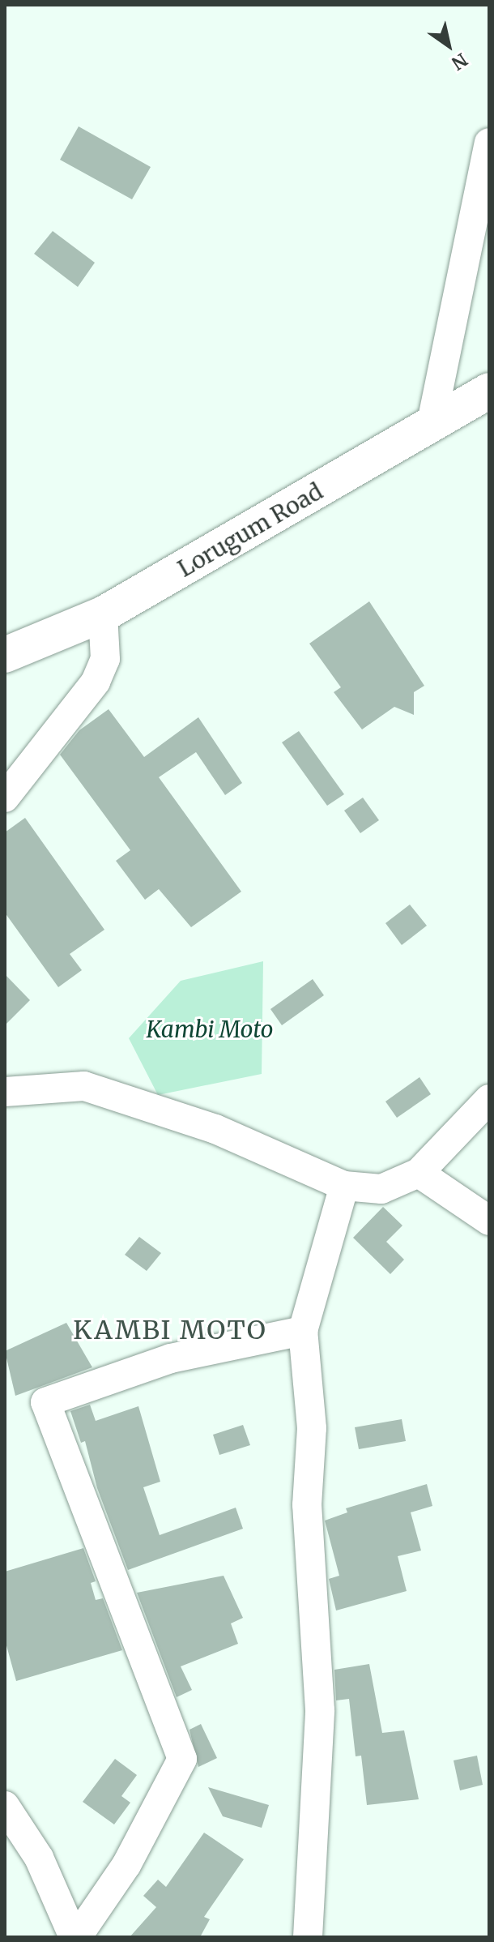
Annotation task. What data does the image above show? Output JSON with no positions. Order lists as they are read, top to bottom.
{
  "streets": {
    "main road": ["Lorugum Road"]
  },
  "districts": ["KAMBI MOTO"],
  "parks": ["Kambi Moto"],
  "north": "bottom right"
}
